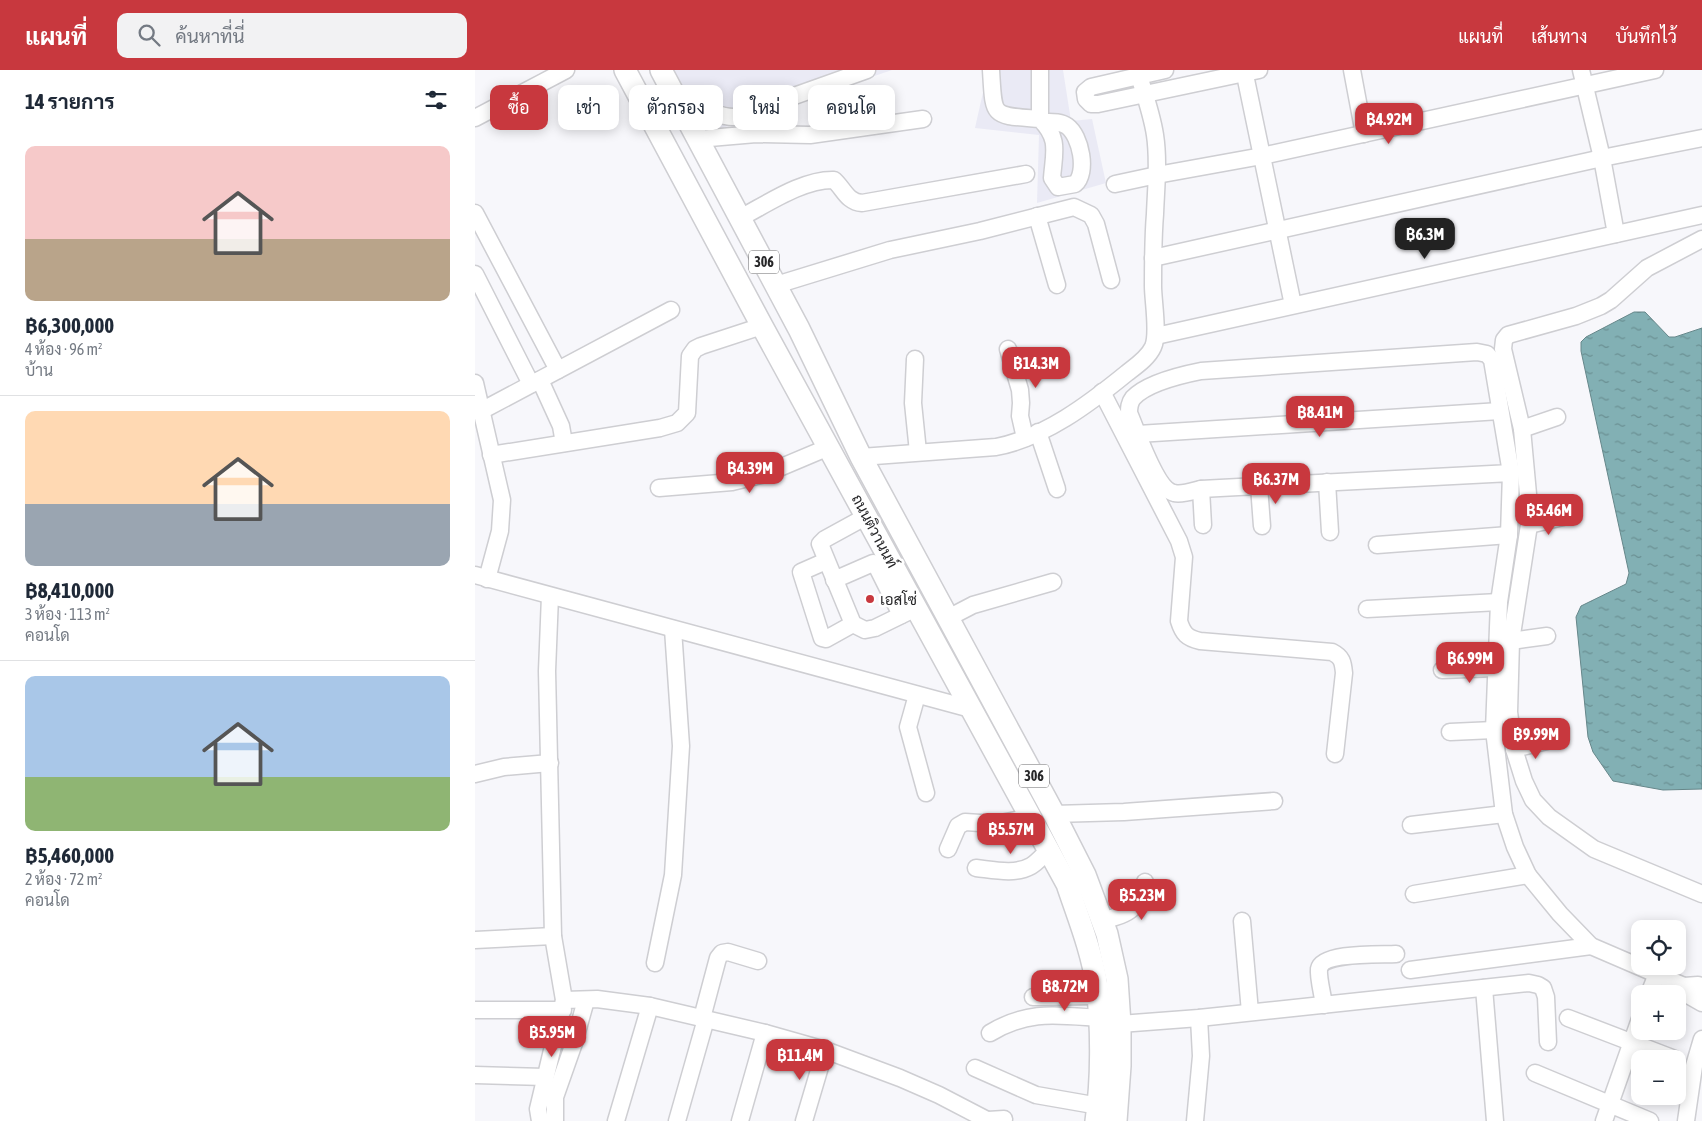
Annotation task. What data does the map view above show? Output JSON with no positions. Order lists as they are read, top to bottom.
{
  "streets": {
    "main road": ["306", "ถนนติวานนท์"]
  },
  "crossings": [
    ["306", "ถนนติวานนท์"]
  ],
  "places": ["เอสโซ่"],
  "page": {
    "header": "แผนที่",
    "search": "ค้นหาที่นี่",
    "nav": ["แผนที่", "เส้นทาง", "บันทึกไว้"],
    "heading": "14 รายการ",
    "chip": [
      "ซื้อ",
      "เช่า",
      "ตัวกรอง",
      "ใหม่",
      "คอนโด"
    ],
    "price": [
      "฿4.92M",
      "฿6.3M",
      "฿14.3M",
      "฿8.41M",
      "฿4.39M",
      "฿6.37M",
      "฿5.46M",
      "฿6.99M",
      "฿9.99M",
      "฿5.57M",
      "฿5.23M",
      "฿8.72M",
      "฿5.95M",
      "฿11.4M"
    ],
    "list": [
      {
        "name": "฿6,300,000",
        "note": "4 ห้อง · 96 m² · บ้าน"
      },
      {
        "name": "฿8,410,000",
        "note": "3 ห้อง · 113 m² · คอนโด"
      },
      {
        "name": "฿5,460,000",
        "note": "2 ห้อง · 72 m² · คอนโด"
      }
    ],
    "map_buttons": ["+", "−"]
  }
}
